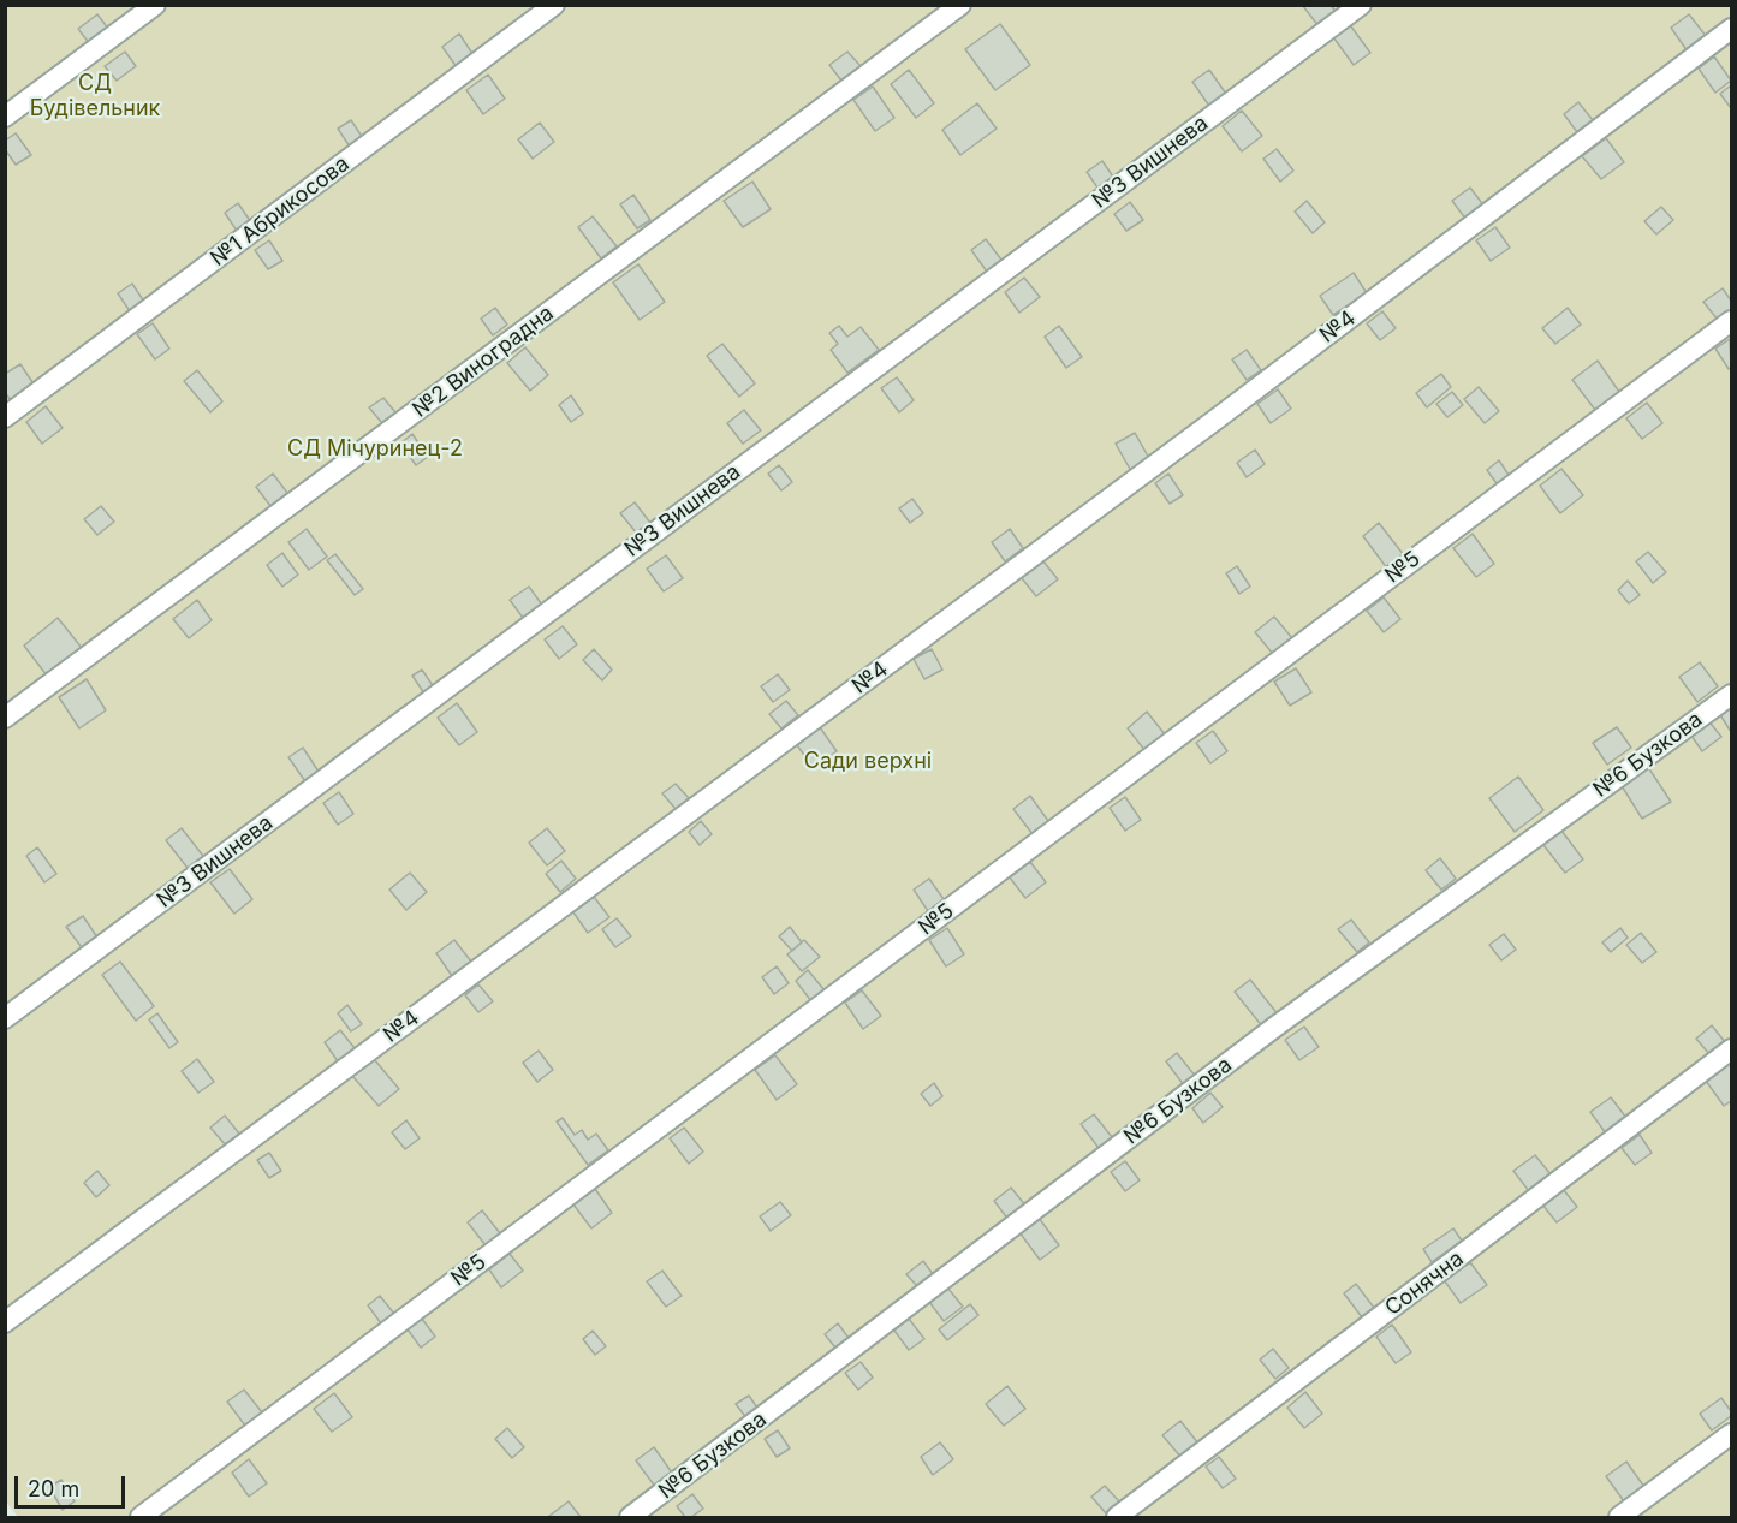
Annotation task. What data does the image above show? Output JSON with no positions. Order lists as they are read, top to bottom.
{
  "streets": {
    "lane": [
      "№3 Вишнева",
      "№1 Абрикосова",
      "№4",
      "№2 Виноградна",
      "№5",
      "№6 Бузкова",
      "Сонячна"
    ]
  },
  "parks": ["СД Будівельник", "СД Мічуринец-2", "Сади верхні"],
  "scale_bar": "20 m"
}
